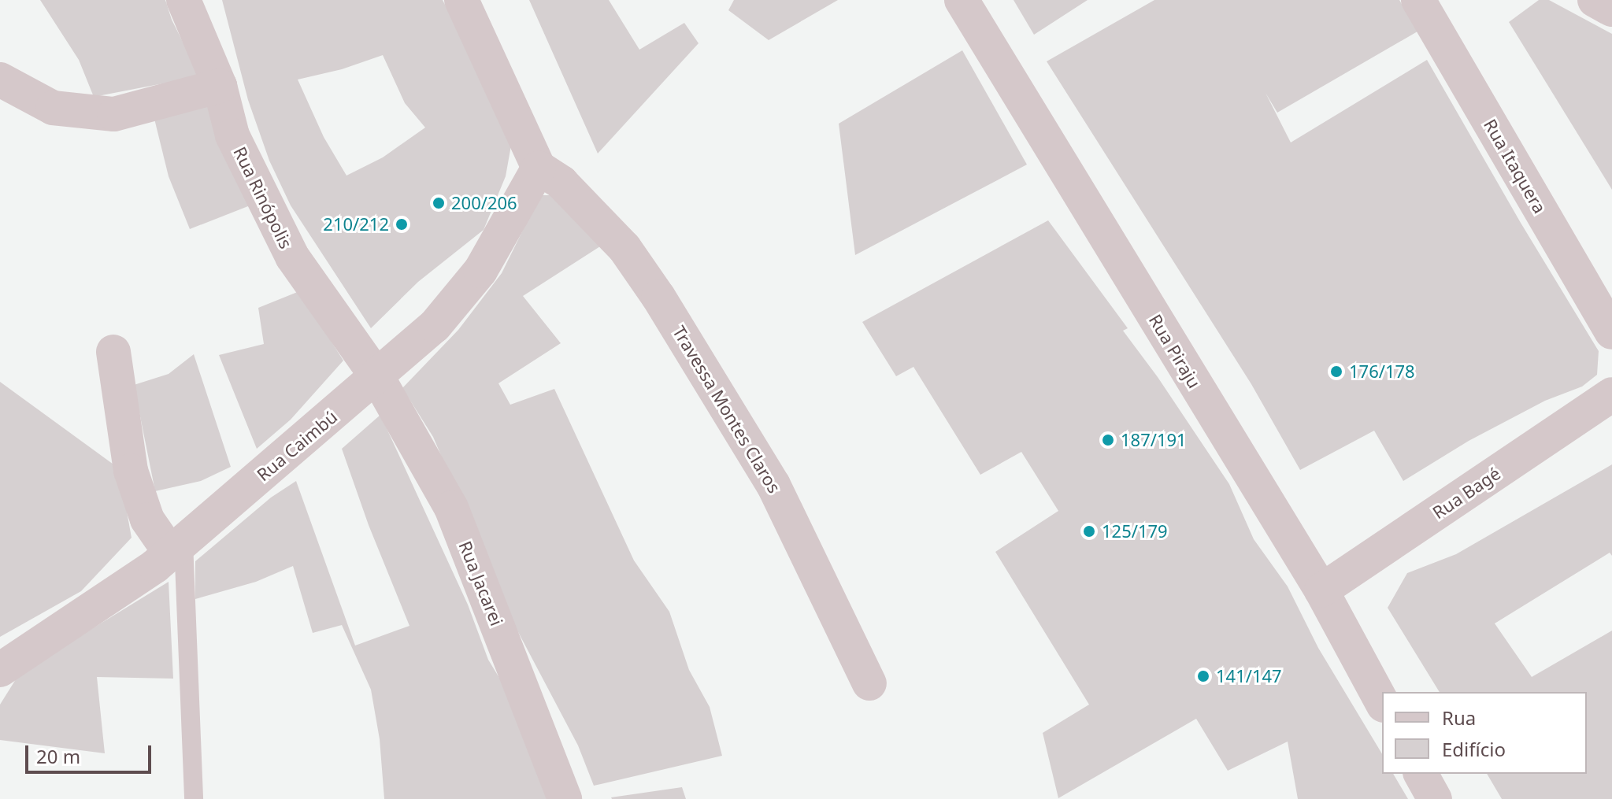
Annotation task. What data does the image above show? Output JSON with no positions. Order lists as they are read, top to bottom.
{
  "streets": {
    "street": [
      "Rua Itaquera",
      "Rua Rinópolis",
      "Rua Piraju",
      "Travessa Montes Claros",
      "Rua Caimbú",
      "Rua Bagé",
      "Rua Jacarei"
    ]
  },
  "crossings": [
    ["Rua Rinópolis", "Rua Caimbú"],
    ["Rua Rinópolis", "Rua Jacarei"],
    ["Rua Piraju", "Rua Bagé"],
    ["Travessa Montes Claros", "Rua Caimbú"],
    ["Rua Caimbú", "Rua Jacarei"]
  ],
  "places": [
    "200/206",
    "210/212",
    "176/178",
    "187/191",
    "125/179",
    "141/147"
  ],
  "legend": ["Rua", "Edifício"],
  "scale_bar": "20 m"
}
